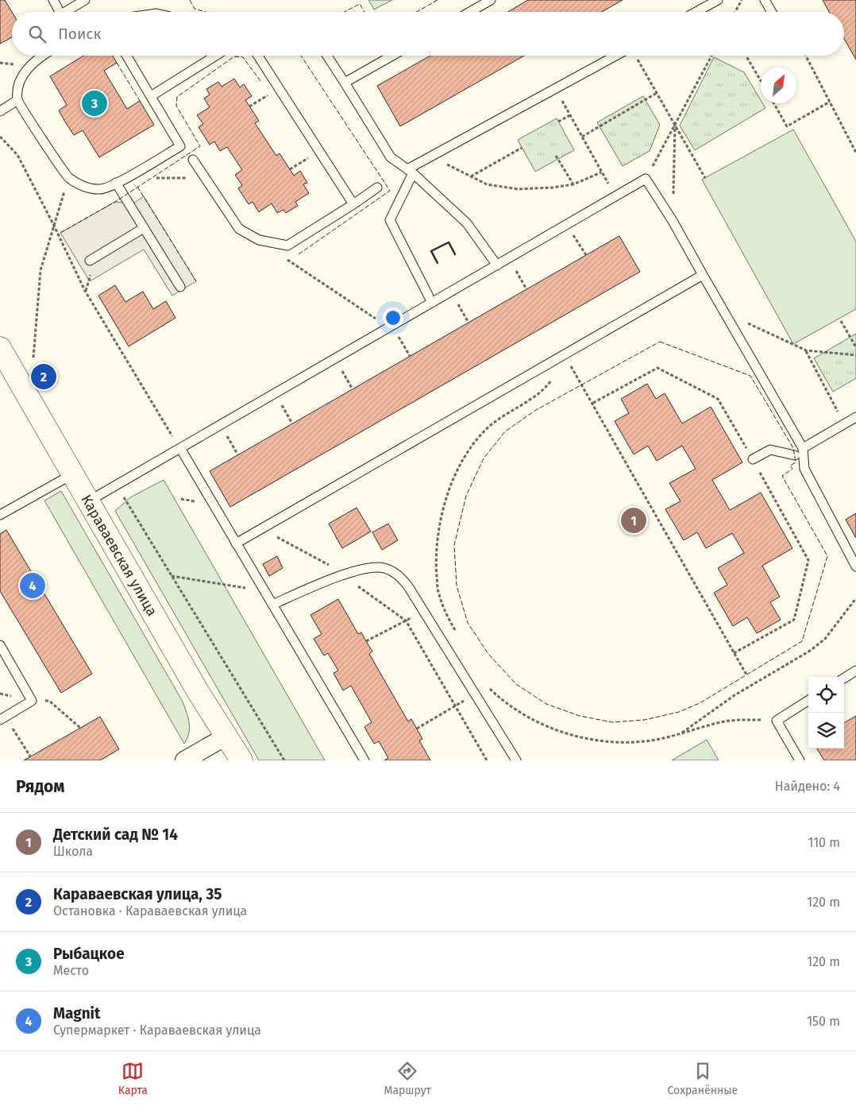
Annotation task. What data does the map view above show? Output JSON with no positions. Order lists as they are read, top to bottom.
{
  "streets": {
    "street": ["Караваевская улица"]
  },
  "north": "top right",
  "page": {
    "search": "Поиск",
    "pins": [
      "3",
      "2",
      "1",
      "4"
    ],
    "heading": ["Рядом", "Найдено: 4"],
    "list": [
      {
        "mark": "1",
        "name": "Детский сад № 14",
        "note": "Школа",
        "value": "110 m"
      },
      {
        "mark": "2",
        "name": "Караваевская улица, 35",
        "note": "Остановка · Караваевская улица",
        "value": "120 m"
      },
      {
        "mark": "3",
        "name": "Рыбацкое",
        "note": "Место",
        "value": "120 m"
      },
      {
        "mark": "4",
        "name": "Magnit",
        "note": "Супермаркет · Караваевская улица",
        "value": "150 m"
      }
    ],
    "nav": ["Карта", "Маршрут", "Сохранённые"]
  }
}
